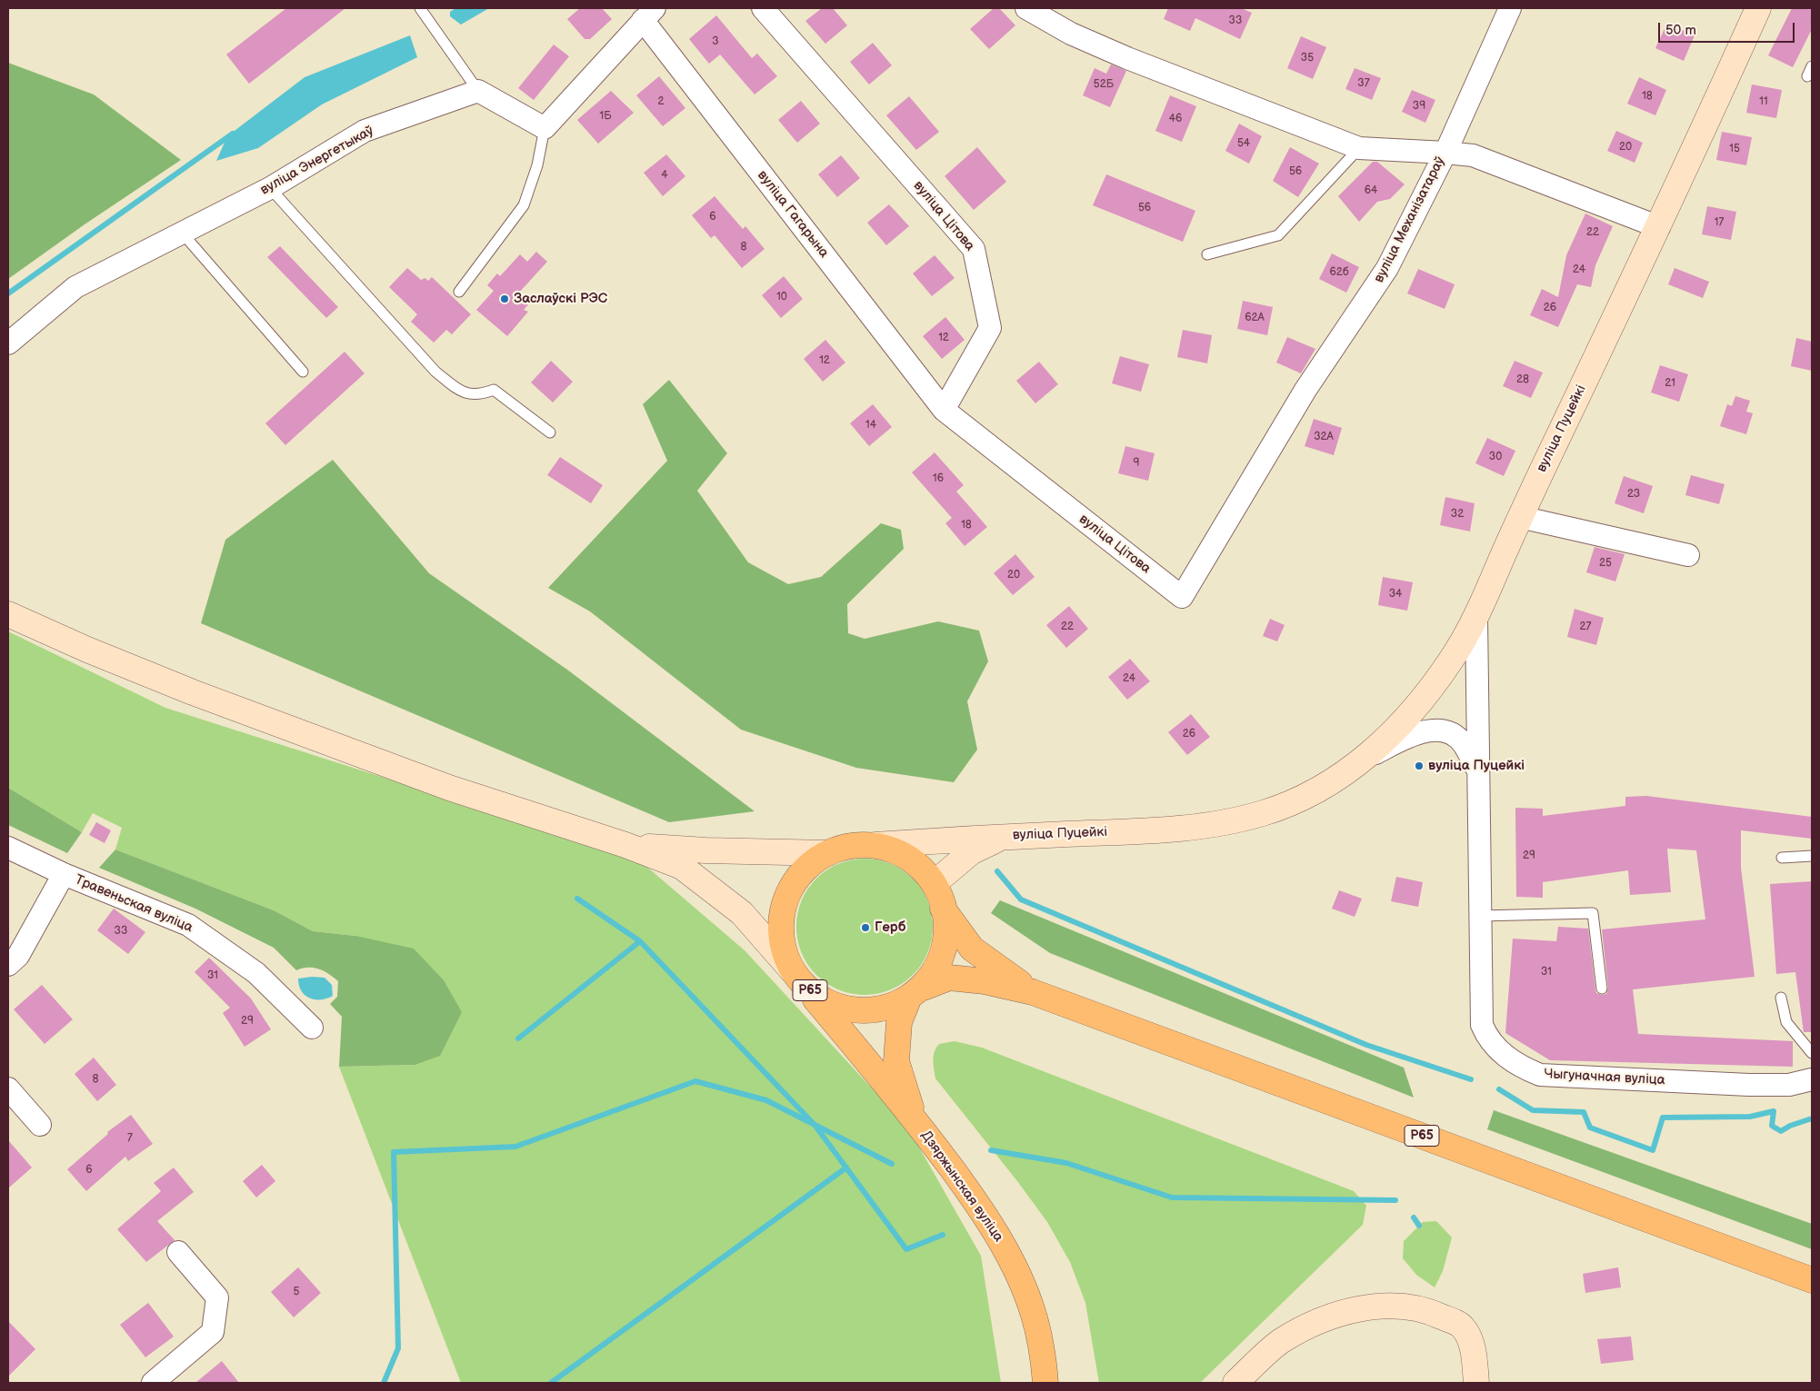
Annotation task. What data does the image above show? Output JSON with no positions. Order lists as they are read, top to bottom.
{
  "streets": {
    "main road": ["вуліца Пуцейкі", "Р65", "Дзяржынская вуліца"],
    "street": [
      "вуліца Энергетыкаў",
      "вуліца Гагарына",
      "вуліца Цітова",
      "вуліца Механізатараў",
      "Травеньская вуліца",
      "Чыгуначная вуліца"
    ]
  },
  "crossings": [
    ["вуліца Гагарына", "вуліца Цітова"],
    ["вуліца Цітова", "вуліца Механізатараў"],
    ["вуліца Пуцейкі", "Р65"],
    ["вуліца Пуцейкі", "Чыгуначная вуліца"],
    ["Р65", "Дзяржынская вуліца"]
  ],
  "places": ["Заслаўскі РЭС", "вуліца Пуцейкі", "Герб"],
  "house_numbers": [
    "33",
    "3",
    "35",
    "37",
    "52Б",
    "18",
    "2",
    "11",
    "39",
    "1Б",
    "46",
    "54",
    "20",
    "15",
    "56",
    "4",
    "64",
    "56",
    "6",
    "17",
    "22",
    "8",
    "24",
    "62б",
    "10",
    "26",
    "62А",
    "12",
    "12",
    "28",
    "21",
    "14",
    "32А",
    "30",
    "9",
    "16",
    "23",
    "32",
    "18",
    "25",
    "20",
    "34",
    "22",
    "27",
    "24",
    "26",
    "29",
    "33",
    "31",
    "31",
    "29",
    "8",
    "7",
    "6",
    "5"
  ],
  "scale_bar": "50 m"
}
